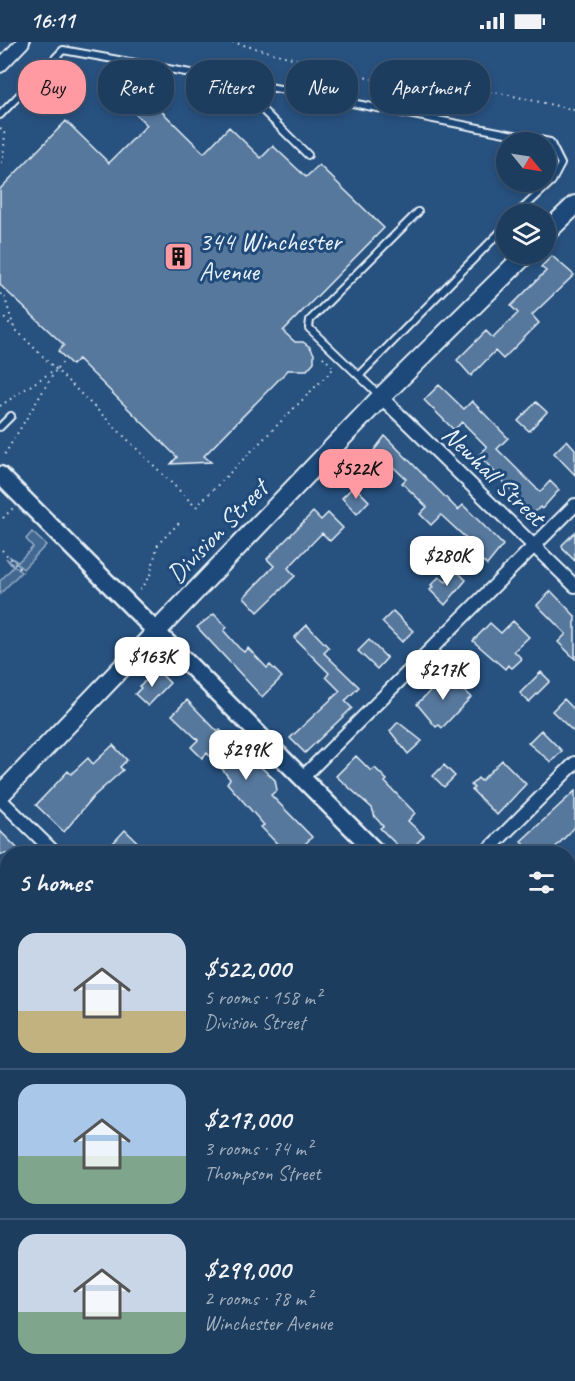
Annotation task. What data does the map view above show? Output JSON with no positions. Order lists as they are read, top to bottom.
{
  "streets": {
    "main road": ["Division Street"],
    "street": ["Newhall Street"]
  },
  "crossings": [
    ["Newhall Street", "Division Street"]
  ],
  "places": {
    "building": ["344 Winchester Avenue"]
  },
  "north": "bottom right",
  "page": {
    "status": "16:11",
    "chip": [
      "Buy",
      "Rent",
      "Filters",
      "New",
      "Apartment"
    ],
    "price": [
      "$522K",
      "$280K",
      "$163K",
      "$217K",
      "$299K"
    ],
    "heading": "5 homes",
    "list": [
      {
        "name": "$522,000",
        "note": "5 rooms · 158 m² · Division Street"
      },
      {
        "name": "$217,000",
        "note": "3 rooms · 74 m² · Thompson Street"
      },
      {
        "name": "$299,000",
        "note": "2 rooms · 78 m² · Winchester Avenue"
      }
    ]
  }
}
